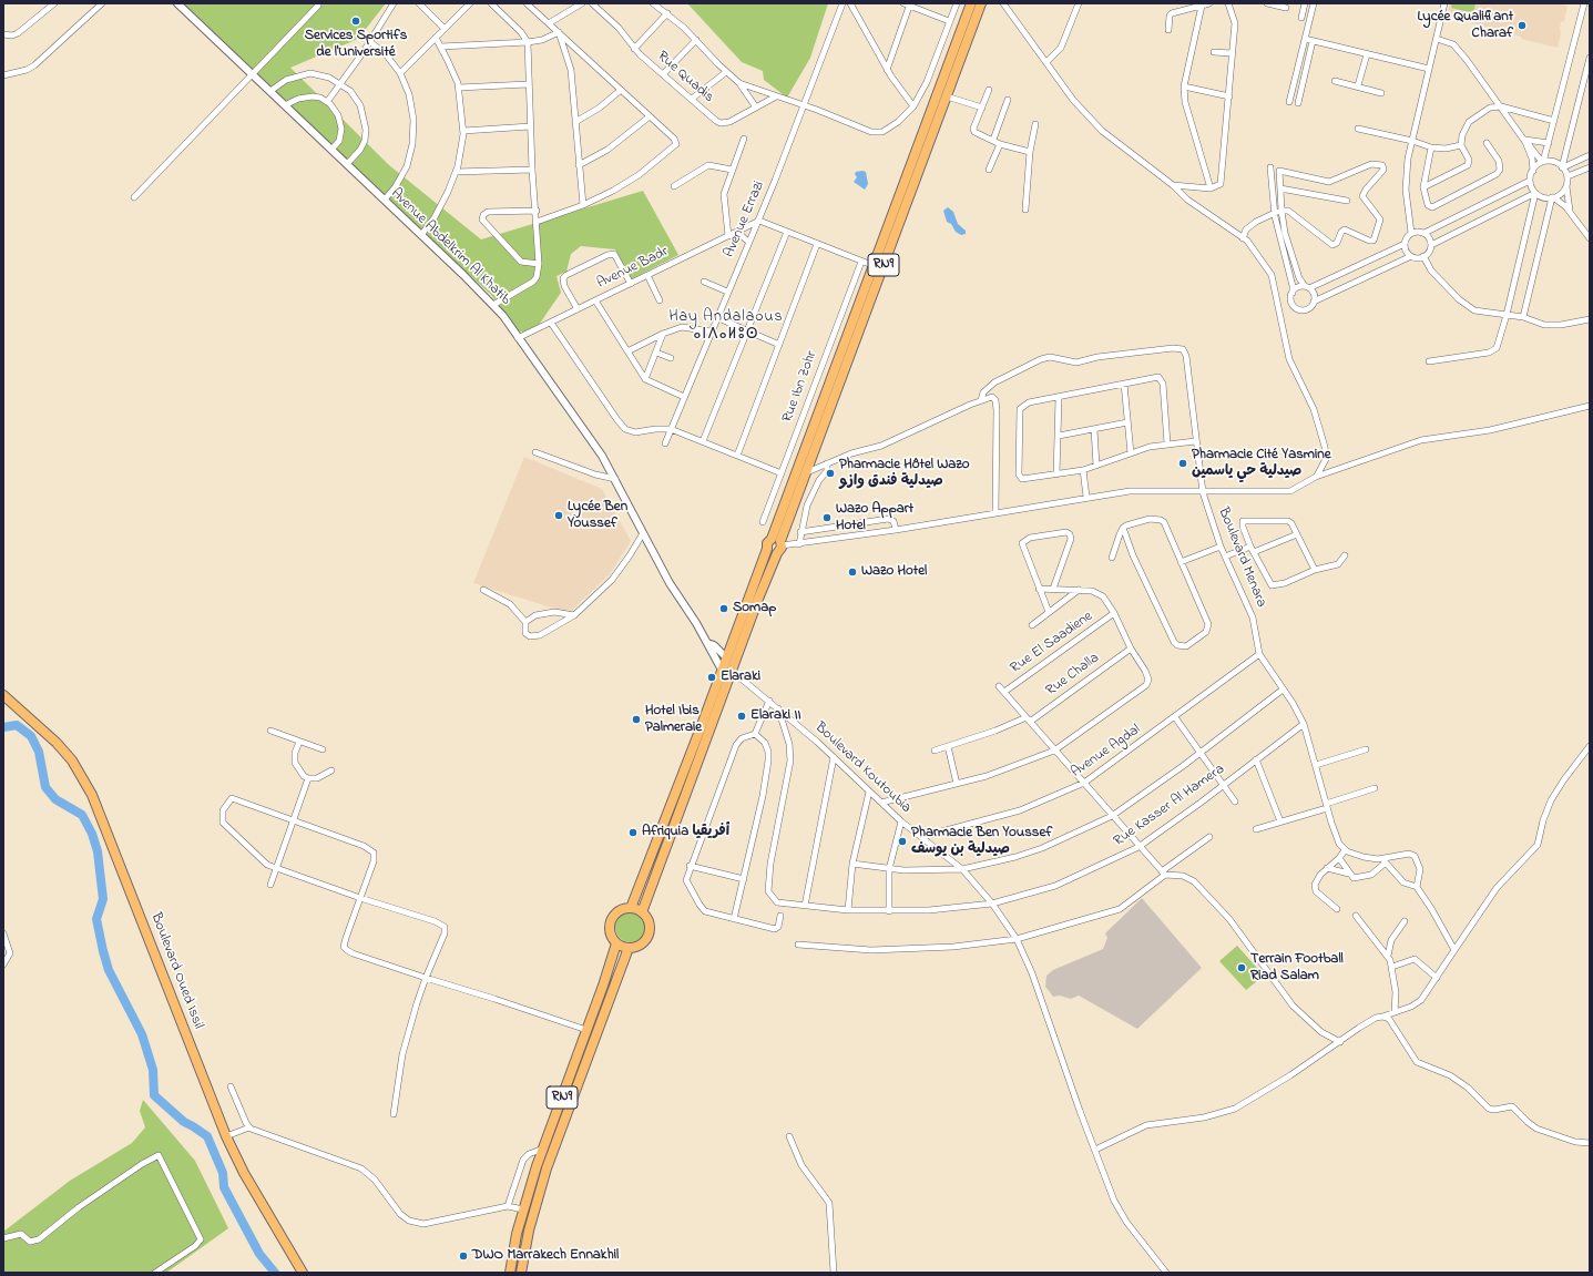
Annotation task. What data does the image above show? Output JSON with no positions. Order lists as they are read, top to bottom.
{
  "streets": {
    "main road": ["RN9", "Boulevard Oued Issil"],
    "street": [
      "Rue Quadis",
      "Avenue Errazi",
      "Avenue Abdelkrim Al Khatib",
      "Avenue Badr",
      "Rue Ibn Zohr",
      "Boulevard Menara",
      "Rue El Saadiene",
      "Rue Challa",
      "Avenue Agdal",
      "Boulevard Koutoubia",
      "Rue Kasser Al Hamera"
    ]
  },
  "crossings": [
    ["Avenue Errazi", "Avenue Badr"],
    ["Avenue Abdelkrim Al Khatib", "Avenue Badr"],
    ["RN9", "Boulevard Koutoubia"],
    ["Boulevard Menara", "Avenue Agdal"],
    ["Boulevard Menara", "Rue Kasser Al Hamera"],
    ["Avenue Agdal", "Boulevard Koutoubia"],
    ["Boulevard Koutoubia", "Rue Kasser Al Hamera"]
  ],
  "districts": ["Hay Andalaous ⴰⵏⴷⴰⵍⵓⵙ"],
  "places": [
    "Services Sportifs de l'Université",
    "Lycée Qualifiant Charaf",
    "Pharmacie Cité Yasmine صيدلية حي ياسمين",
    "Pharmacie Hôtel Wazo صيدلية فندق وازو",
    "Lycée Ben Youssef",
    "Wazo Appart Hotel",
    "Wazo Hotel",
    "Somap",
    "Elaraki",
    "Elaraki II",
    "Hotel Ibis Palmeraie",
    "Afriquia أفريقيا",
    "Pharmacie Ben Youssef صيدلية بن يوسف",
    "Terrain Football Riad Salam",
    "DWO Marrakech Ennakhil"
  ]
}
